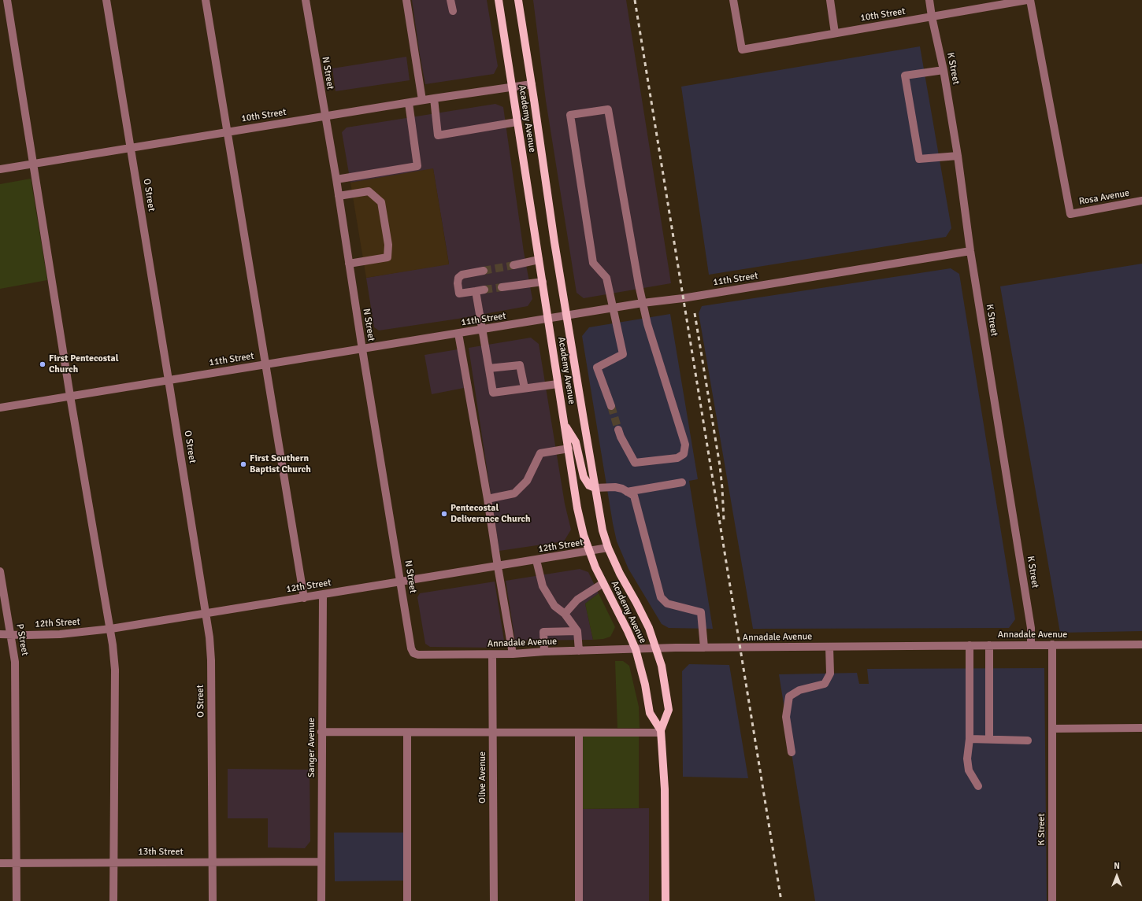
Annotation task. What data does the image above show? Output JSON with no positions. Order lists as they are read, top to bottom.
{
  "streets": {
    "main road": ["Academy Avenue"],
    "street": [
      "10th Street",
      "K Street",
      "N Street",
      "O Street",
      "Rosa Avenue",
      "11th Street",
      "12th Street",
      "Annadale Avenue",
      "P Street",
      "Sanger Avenue",
      "Olive Avenue",
      "13th Street"
    ]
  },
  "crossings": [
    ["10th Street", "K Street"],
    ["10th Street", "N Street"],
    ["10th Street", "Academy Avenue"],
    ["10th Street", "O Street"],
    ["K Street", "11th Street"],
    ["K Street", "Annadale Avenue"],
    ["N Street", "11th Street"],
    ["N Street", "12th Street"],
    ["N Street", "Annadale Avenue"],
    ["Academy Avenue", "11th Street"],
    ["Academy Avenue", "12th Street"],
    ["Academy Avenue", "Annadale Avenue"],
    ["O Street", "11th Street"],
    ["O Street", "12th Street"],
    ["O Street", "13th Street"],
    ["12th Street", "P Street"],
    ["12th Street", "Sanger Avenue"],
    ["Annadale Avenue", "Olive Avenue"],
    ["P Street", "13th Street"],
    ["Sanger Avenue", "13th Street"]
  ],
  "places": ["First Pentecostal Church", "First Southern Baptist Church", "Pentecostal Deliverance Church"],
  "north": "top"
}
